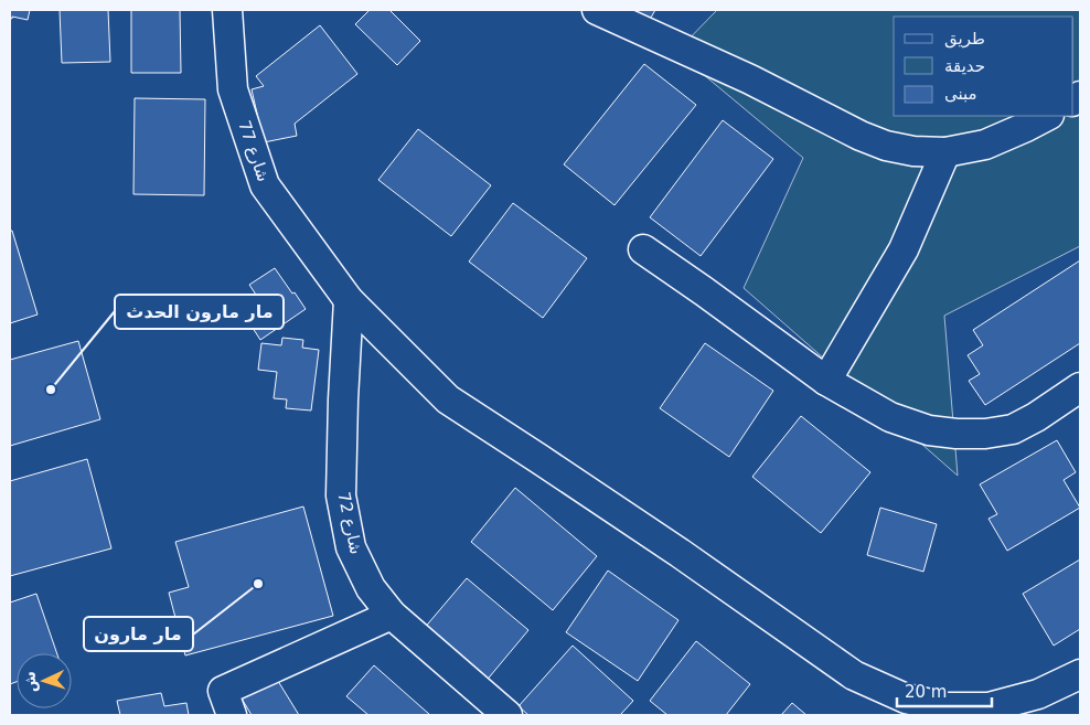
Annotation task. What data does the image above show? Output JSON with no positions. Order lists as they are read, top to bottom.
{
  "streets": {
    "street": ["شارع 77", "شارع 72"]
  },
  "crossings": [
    ["شارع 77", "شارع 72"]
  ],
  "places": ["مار مارون الحدث", "مار مارون"],
  "legend": ["طريق", "حديقة", "مبنى"],
  "scale_bar": "20 m",
  "north": "left"
}
